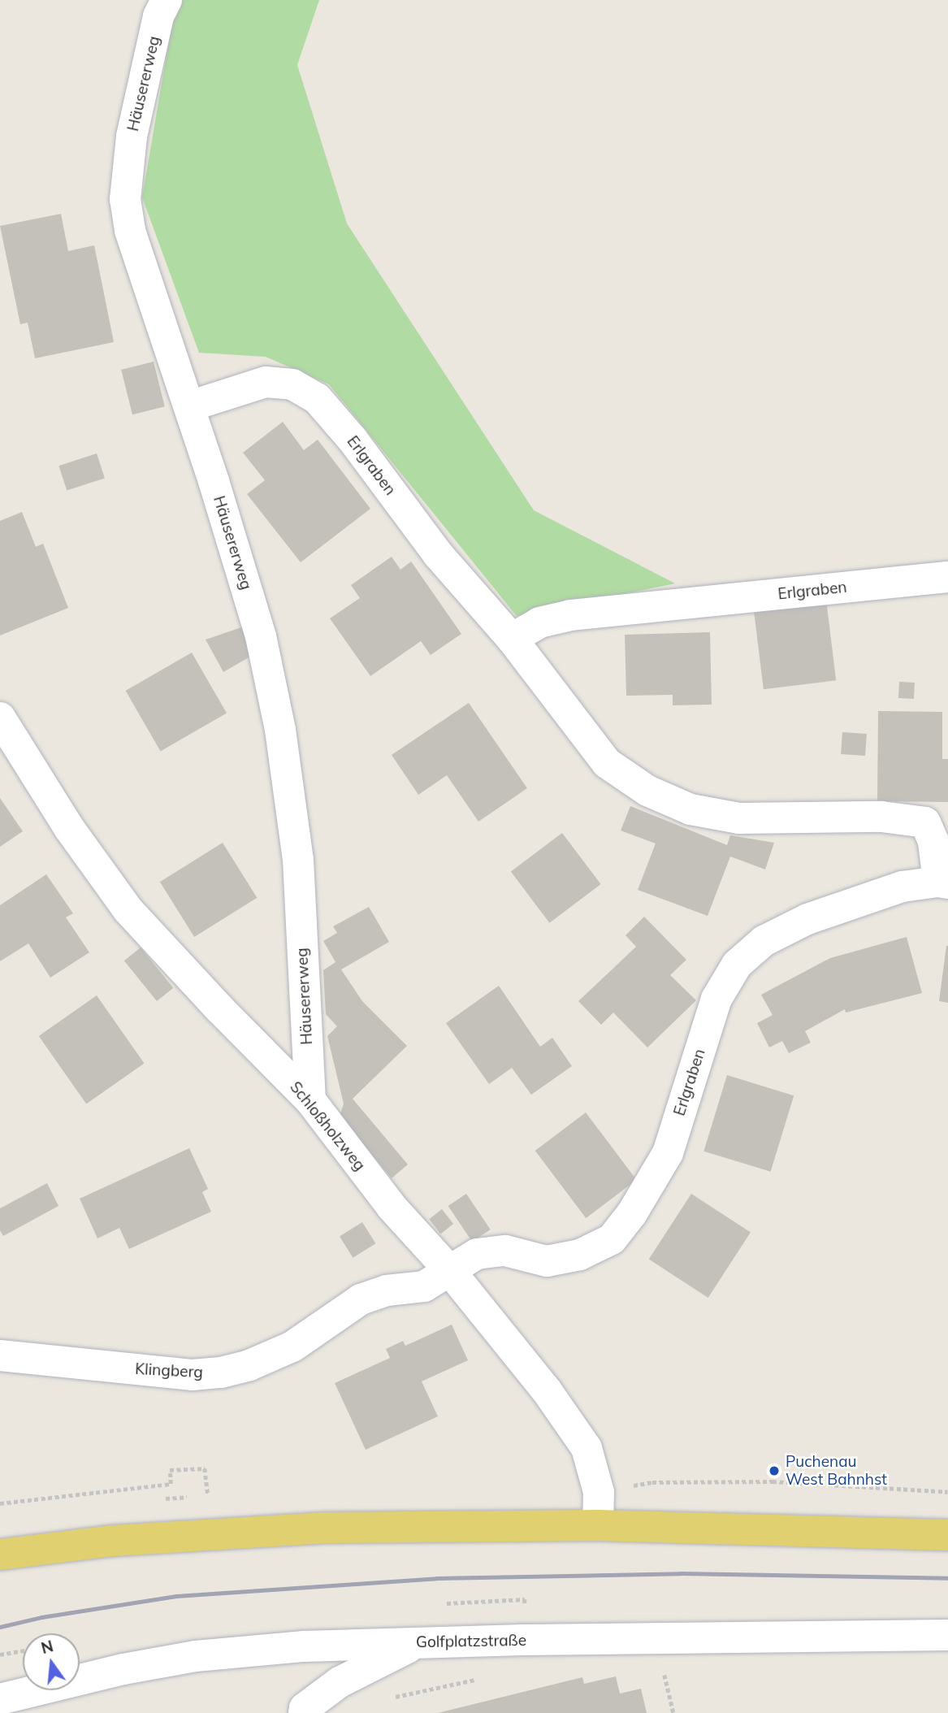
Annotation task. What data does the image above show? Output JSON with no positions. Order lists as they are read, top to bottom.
{
  "streets": {
    "street": [
      "Häusererweg",
      "Erlgraben",
      "Schloßholzweg",
      "Klingberg",
      "Golfplatzstraße"
    ]
  },
  "crossings": [
    ["Häusererweg", "Erlgraben"],
    ["Häusererweg", "Schloßholzweg"],
    ["Erlgraben", "Schloßholzweg"],
    ["Erlgraben", "Klingberg"],
    ["Schloßholzweg", "Klingberg"]
  ],
  "places": ["Puchenau West Bahnhst"],
  "north": "top"
}
